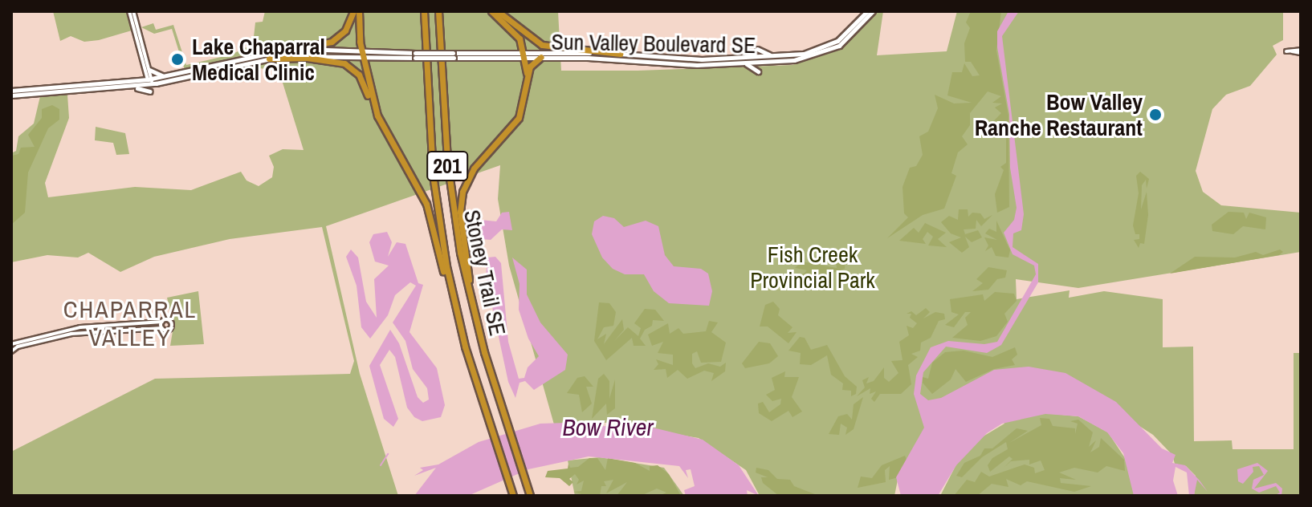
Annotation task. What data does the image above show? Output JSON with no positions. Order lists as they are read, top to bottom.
{
  "streets": {
    "highway": ["201", "Stoney Trail SE"],
    "main road": ["Sun Valley Boulevard SE"]
  },
  "districts": ["CHAPARRAL VALLEY"],
  "water": ["Bow River"],
  "parks": ["Fish Creek Provincial Park"],
  "places": ["Lake Chaparral Medical Clinic", "Bow Valley Ranche Restaurant"]
}
